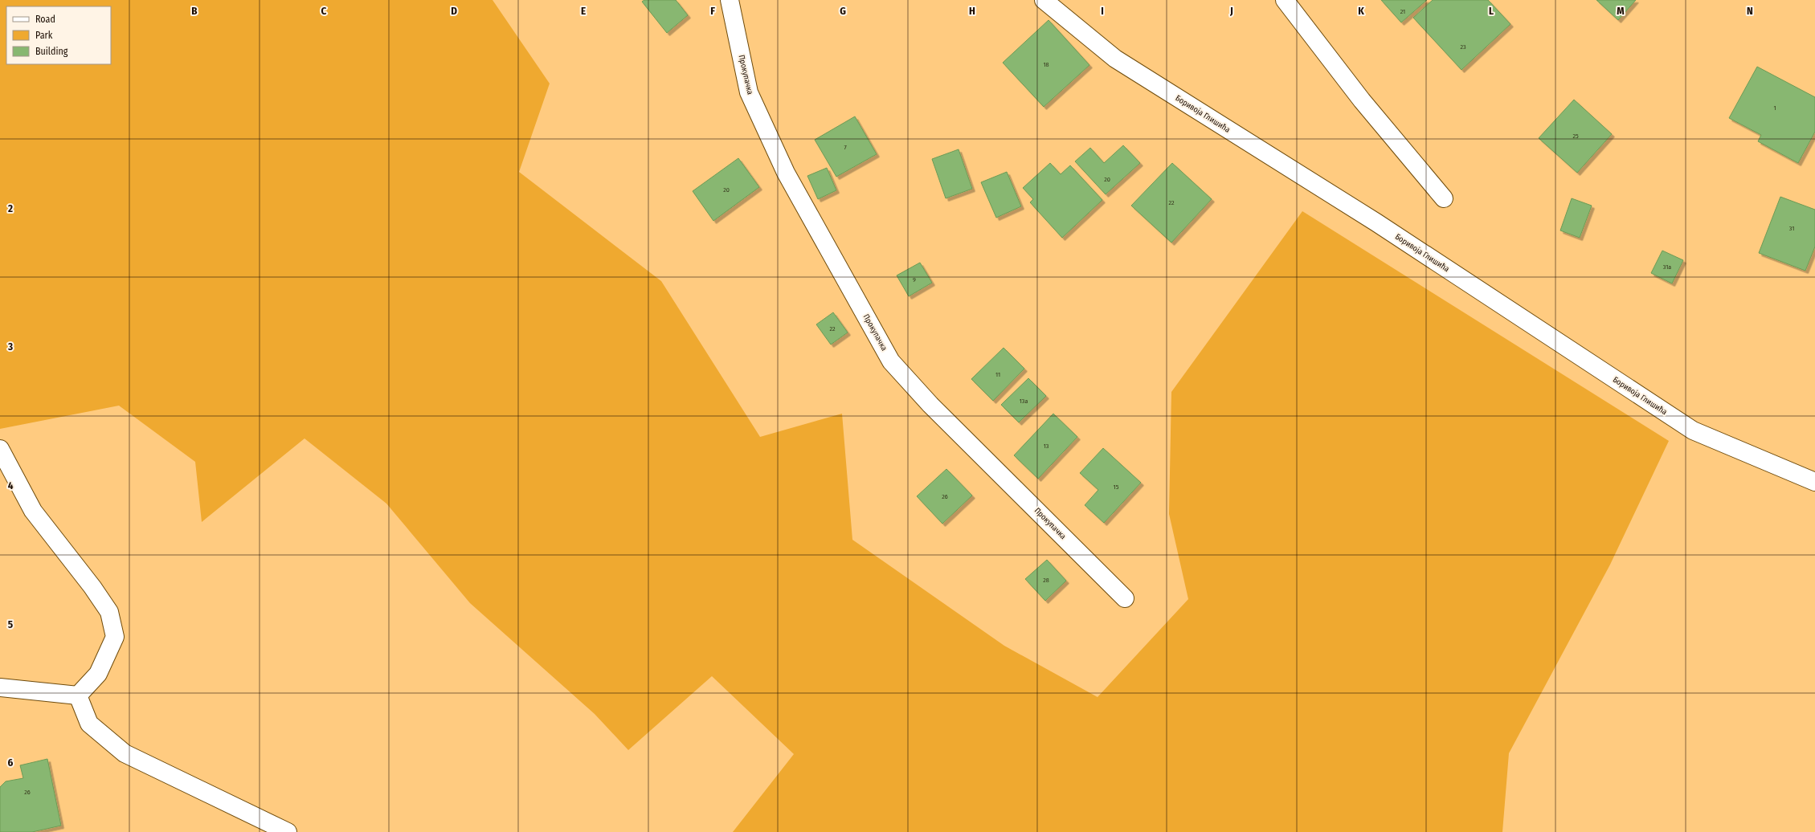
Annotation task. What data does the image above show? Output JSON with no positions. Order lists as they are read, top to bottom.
{
  "streets": {
    "street": ["Прокупачка", "Боривоја Глишића"]
  },
  "house_numbers": [
    "21",
    "23",
    "18",
    "1",
    "25",
    "7",
    "20",
    "20",
    "22",
    "31",
    "31a",
    "9",
    "22",
    "11",
    "13a",
    "13",
    "15",
    "26",
    "28",
    "26"
  ],
  "legend": ["Road", "Park", "Building"],
  "grid": {
    "columns": [
      "B",
      "C",
      "D",
      "E",
      "F",
      "G",
      "H",
      "I",
      "J",
      "K",
      "L",
      "M",
      "N"
    ],
    "rows": [
      "2",
      "3",
      "4",
      "5",
      "6"
    ]
  }
}
